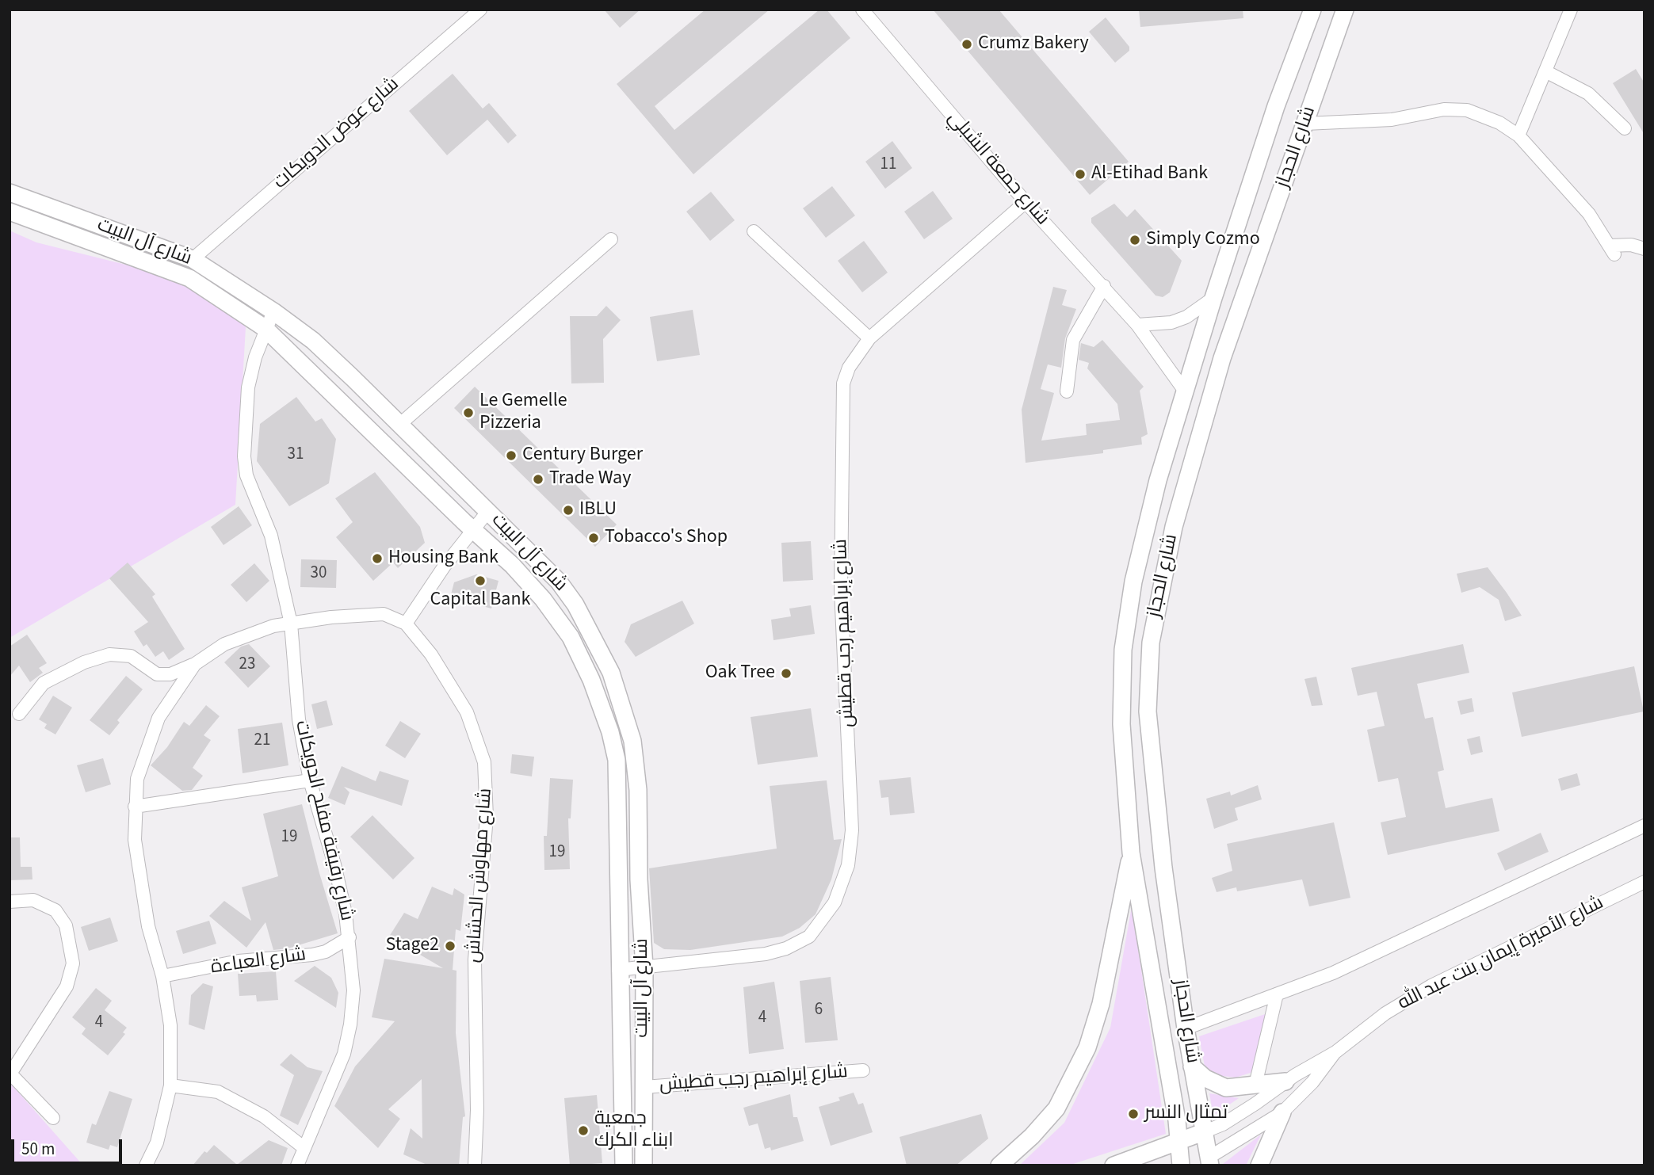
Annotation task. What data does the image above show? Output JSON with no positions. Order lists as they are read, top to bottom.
{
  "streets": {
    "main road": ["شارع الحجاز", "شارع آل البيت"],
    "street": [
      "شارع عوض الدويكات",
      "شارع جمعة الشبلي",
      "شارع إبراهيم رجب قطيش",
      "شارع رفيفة مفلح الدويكات",
      "شارع مهاوش الحشاش",
      "شارع الأميرة إيمان بنت عبد الله",
      "شارع العباءة"
    ]
  },
  "crossings": [
    ["شارع عوض الدويكات", "شارع آل البيت"],
    ["شارع الحجاز", "شارع جمعة الشبلي"],
    ["شارع الحجاز", "شارع الأميرة إيمان بنت عبد الله"],
    ["شارع جمعة الشبلي", "شارع إبراهيم رجب قطيش"],
    ["شارع آل البيت", "شارع إبراهيم رجب قطيش"],
    ["شارع آل البيت", "شارع رفيفة مفلح الدويكات"],
    ["شارع رفيفة مفلح الدويكات", "شارع مهاوش الحشاش"],
    ["شارع رفيفة مفلح الدويكات", "شارع العباءة"],
    ["شارع مهاوش الحشاش", "شارع العباءة"]
  ],
  "places": [
    "Crumz Bakery",
    "Al-Etihad Bank",
    "Simply Cozmo",
    "Le Gemelle Pizzeria",
    "Century Burger",
    "Trade Way",
    "IBLU",
    "Tobacco's Shop",
    "Housing Bank",
    "Capital Bank",
    "Oak Tree",
    "Stage2",
    "تمثال النسر",
    "جمعية ابناء الكرك"
  ],
  "house_numbers": [
    "11",
    "31",
    "30",
    "23",
    "21",
    "19",
    "19",
    "6",
    "4",
    "4"
  ],
  "scale_bar": "50 m"
}
